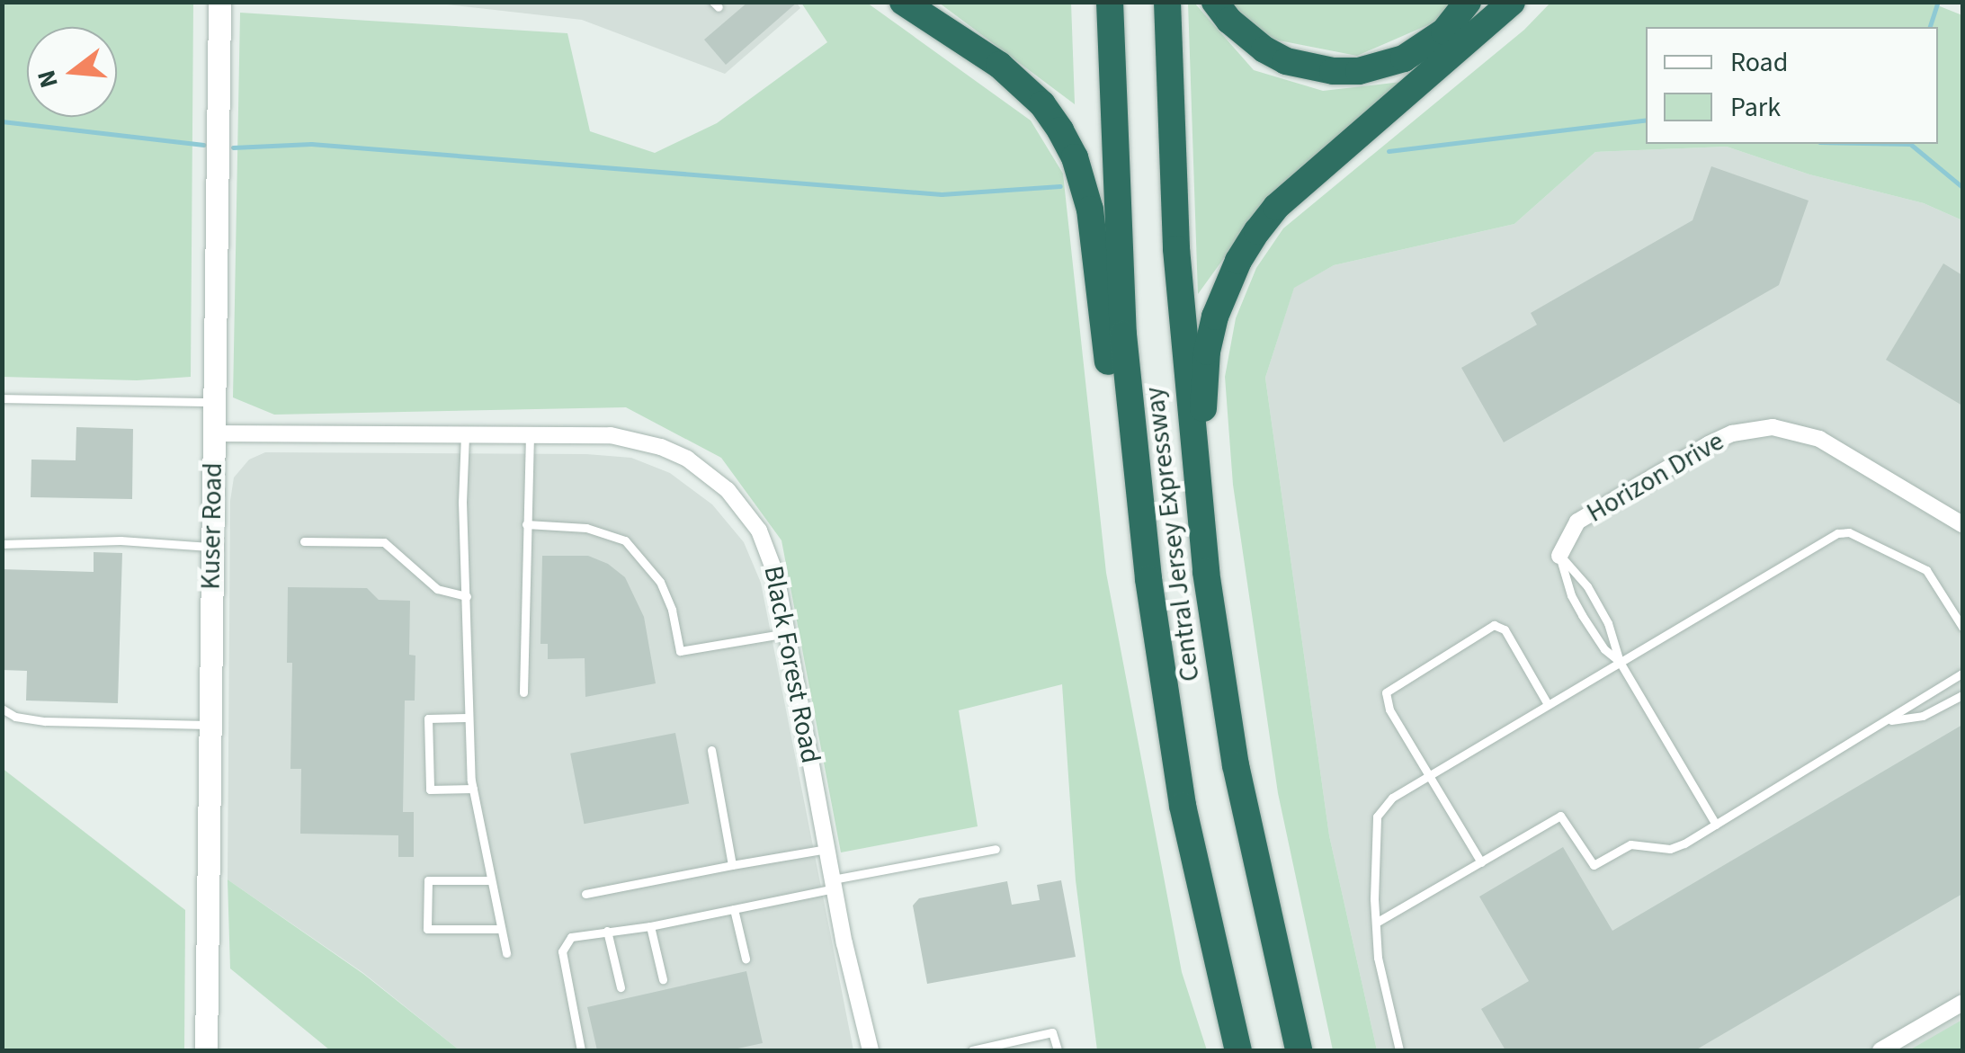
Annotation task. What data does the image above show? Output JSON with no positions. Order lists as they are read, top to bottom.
{
  "streets": {
    "highway": ["Central Jersey Expressway"],
    "street": ["Horizon Drive", "Kuser Road", "Black Forest Road"]
  },
  "crossings": [
    ["Kuser Road", "Black Forest Road"]
  ],
  "legend": ["Road", "Park"],
  "north": "left"
}
